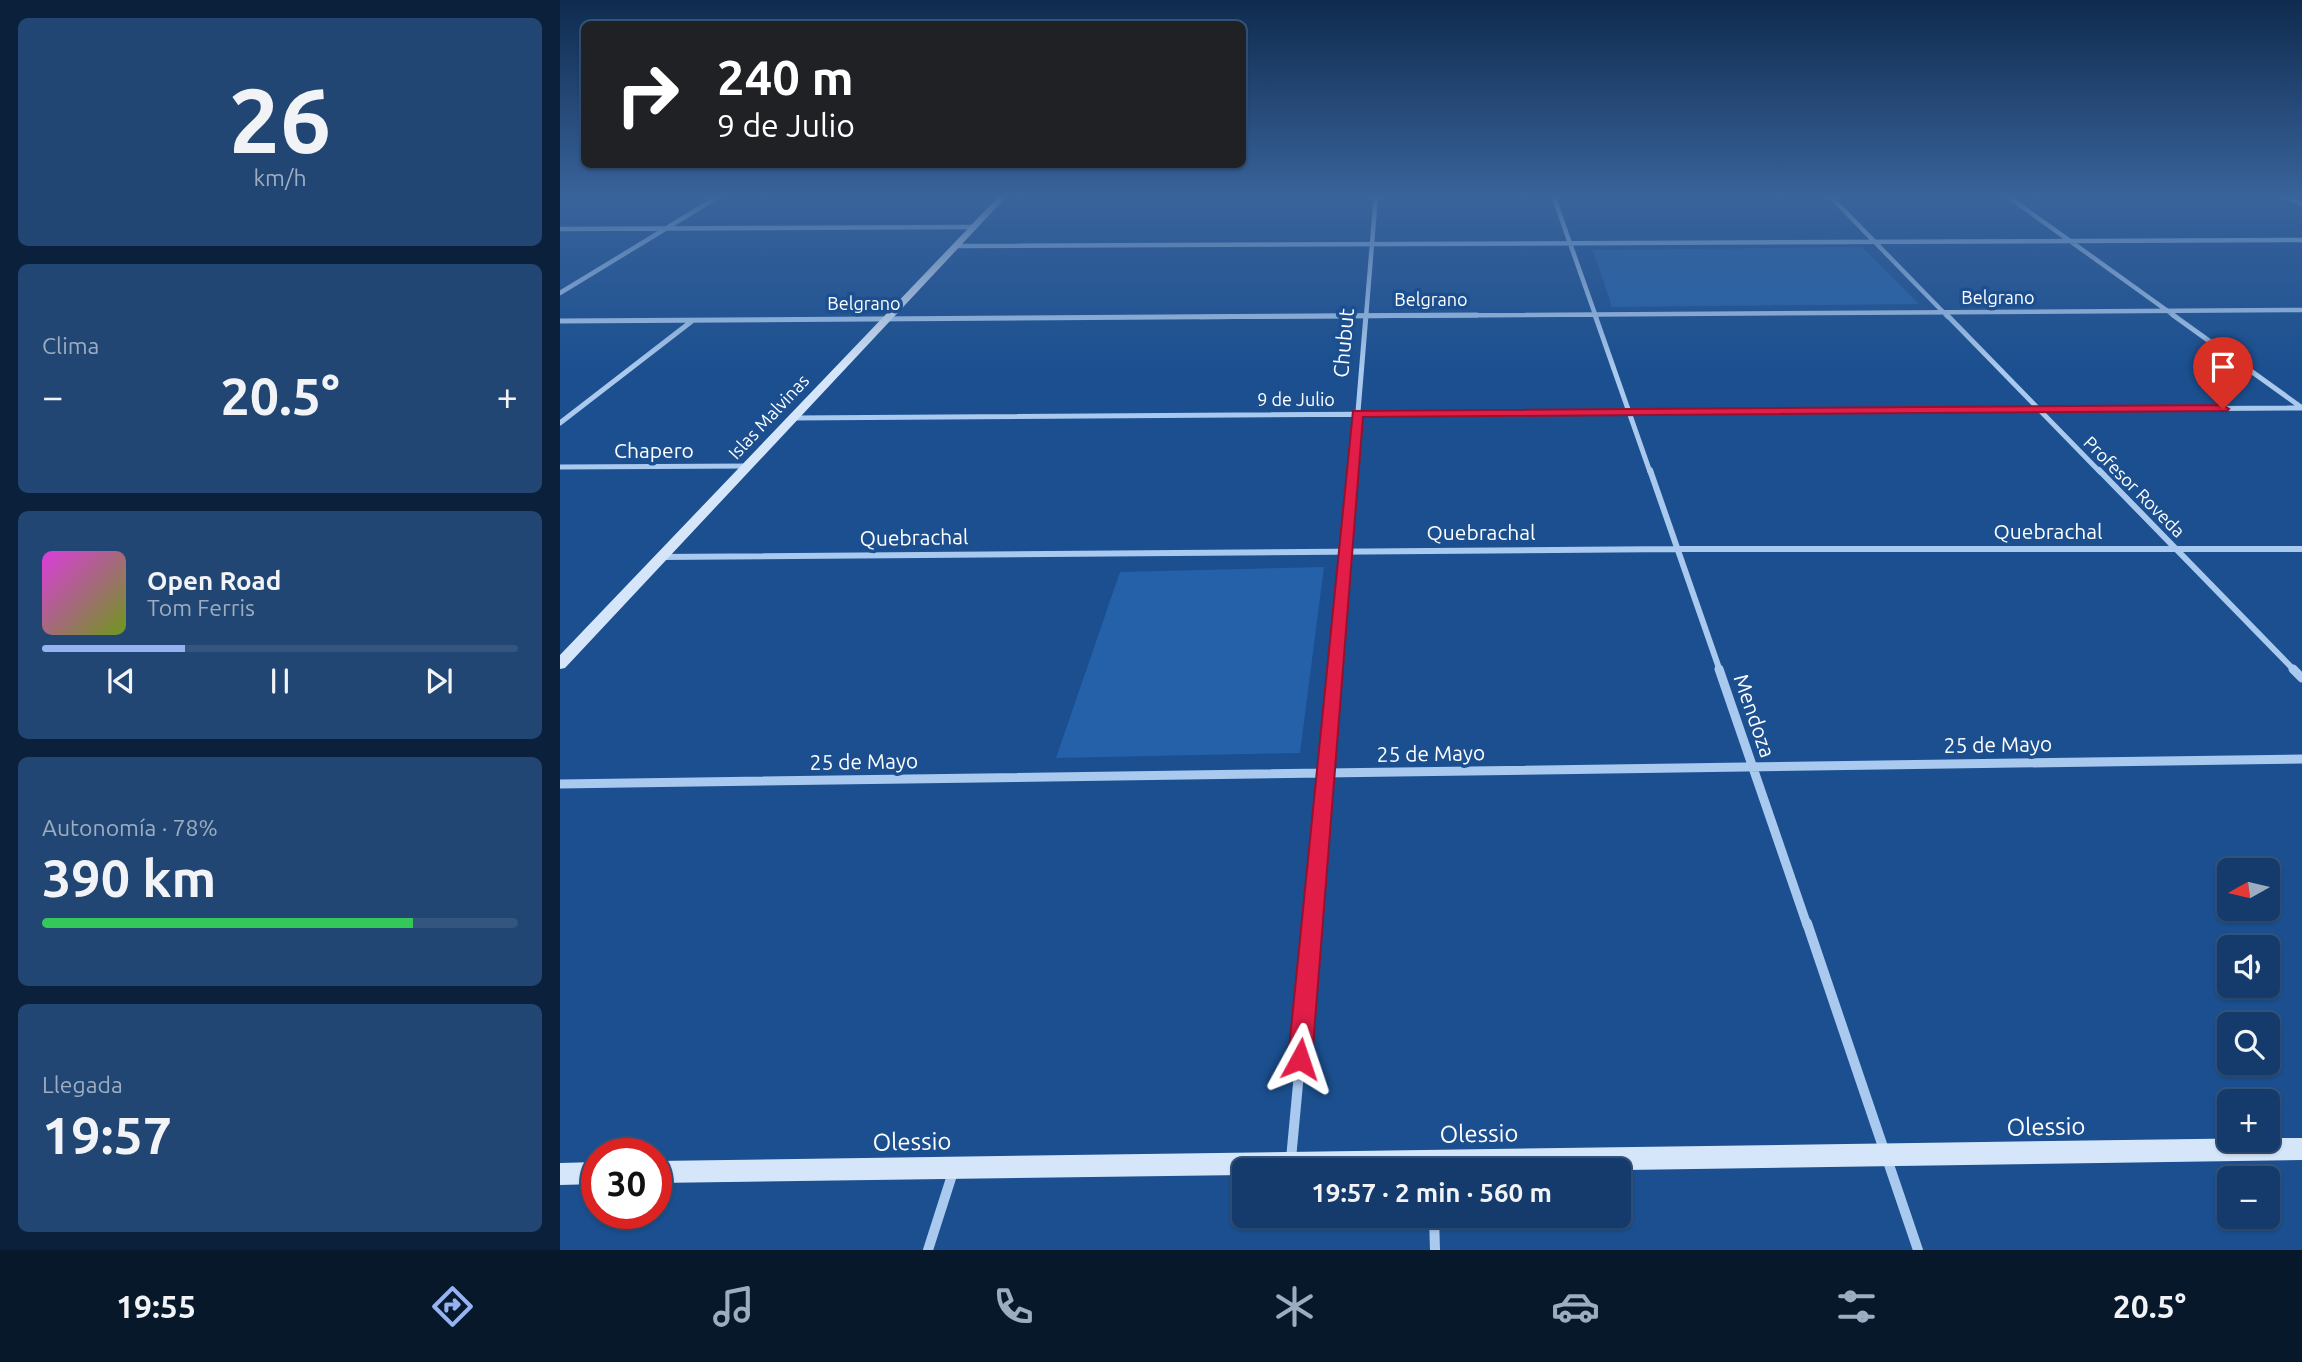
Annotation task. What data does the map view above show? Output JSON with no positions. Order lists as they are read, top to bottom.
{
  "streets": {
    "street": [
      "Belgrano",
      "Chubut",
      "9 de Julio",
      "Islas Malvinas",
      "Chapero",
      "Profesor Roveda",
      "Quebrachal",
      "Mendoza",
      "25 de Mayo",
      "Olessio"
    ]
  },
  "crossings": [
    ["Belgrano", "Chubut"],
    ["Belgrano", "Islas Malvinas"],
    ["Belgrano", "Profesor Roveda"],
    ["Belgrano", "Mendoza"],
    ["Chubut", "9 de Julio"],
    ["Chubut", "Quebrachal"],
    ["Chubut", "25 de Mayo"],
    ["9 de Julio", "Islas Malvinas"],
    ["9 de Julio", "Profesor Roveda"],
    ["9 de Julio", "Mendoza"],
    ["Islas Malvinas", "Chapero"],
    ["Islas Malvinas", "Quebrachal"],
    ["Profesor Roveda", "Quebrachal"],
    ["Quebrachal", "Mendoza"],
    ["Mendoza", "25 de Mayo"],
    ["Mendoza", "Olessio"]
  ],
  "north": "left",
  "page": {
    "tile": [
      ["26", "km/h"],
      "Clima",
      ["Autonomía · 78%", "390 km"],
      ["Llegada", "19:57"]
    ],
    "turn": ["240 m", "9 de Julio"],
    "heat": ["−", "20.5°", "+"],
    "song": ["Open Road", "Tom Ferris"],
    "map_buttons": ["+", "−"],
    "limit": "30",
    "trip": "19:57 · 2 min · 560 m",
    "tabs": ["19:55", "20.5°"]
  }
}
